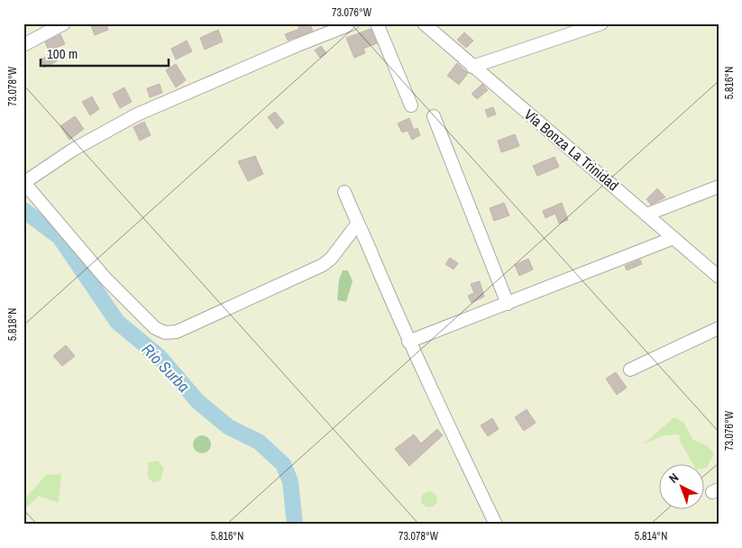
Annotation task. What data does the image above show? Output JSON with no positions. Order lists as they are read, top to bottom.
{
  "streets": {
    "street": ["Vía Bonza La Trinidad"]
  },
  "water": ["Río Surba"],
  "scale_bar": "100 m",
  "north": "top left",
  "coordinates": [
    "73.076°W",
    "5.816°N",
    "73.078°W",
    "5.818°N",
    "5.814°N"
  ]
}
